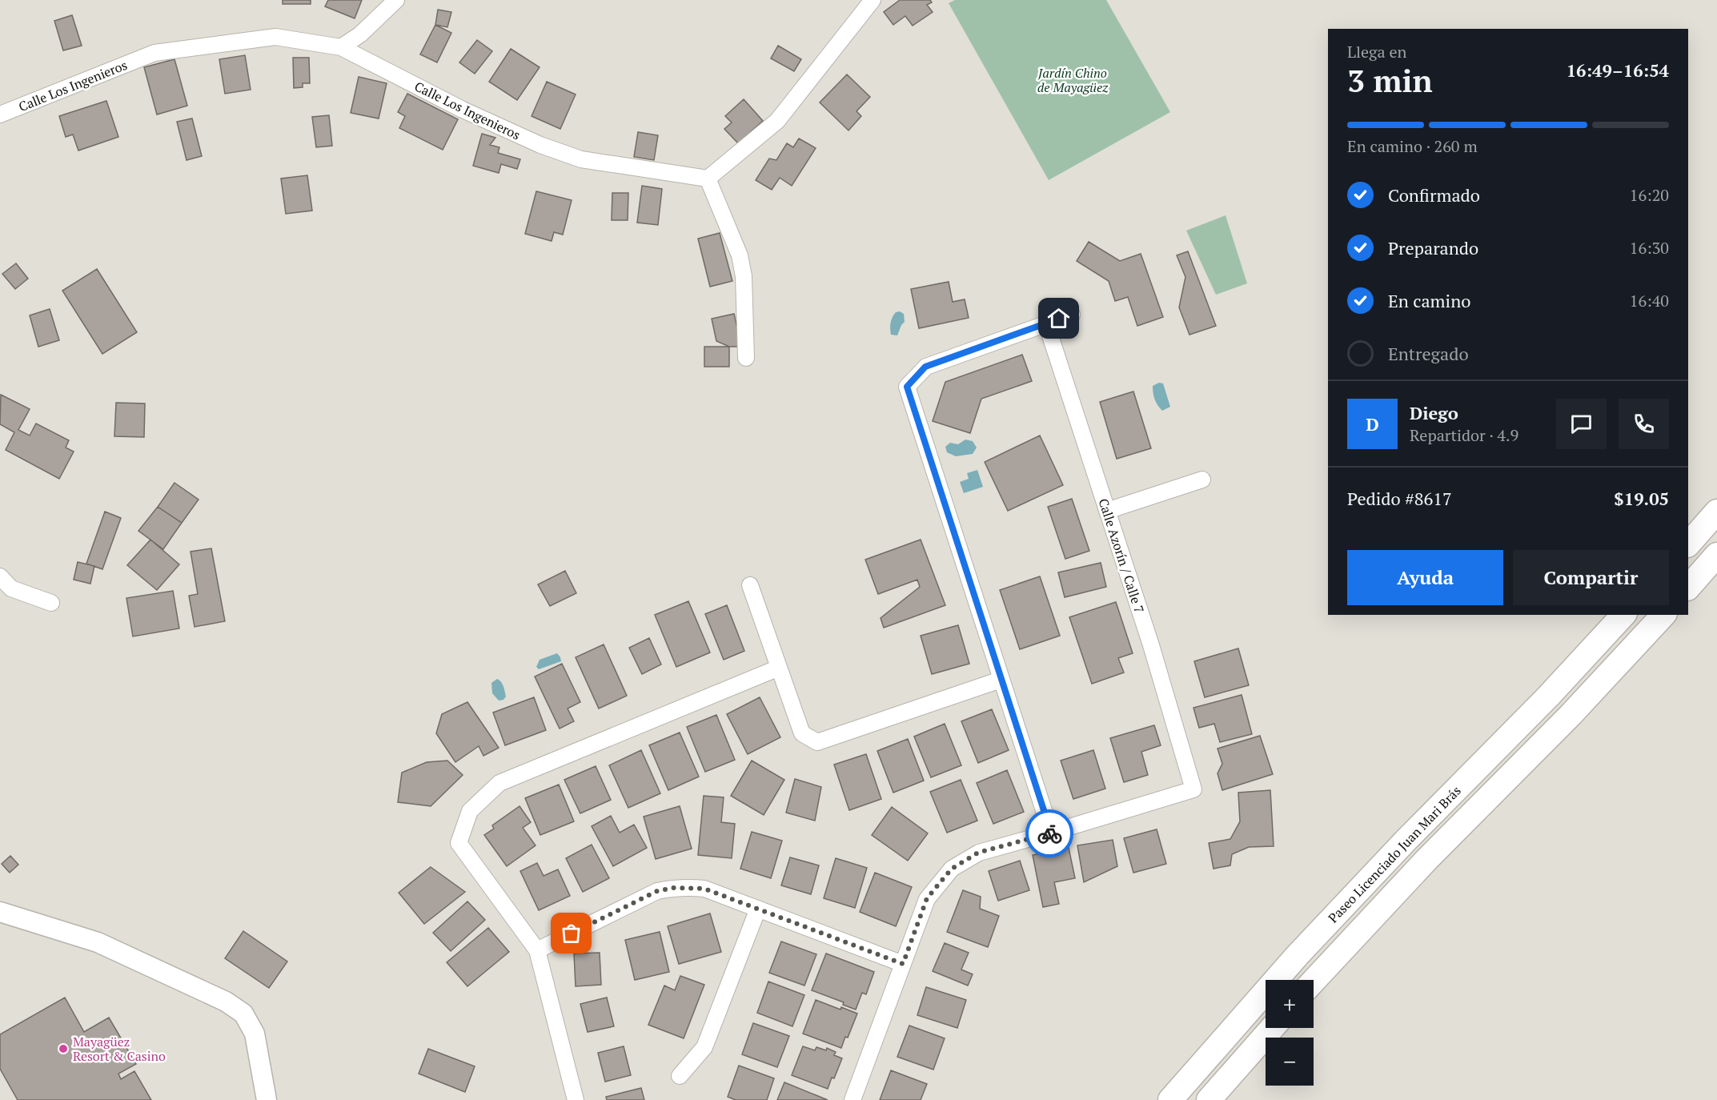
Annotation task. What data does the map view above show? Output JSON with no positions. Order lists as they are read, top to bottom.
{
  "streets": {
    "main road": ["Paseo Licenciado Juan Mari Brás"],
    "street": ["Calle Los Ingenieros", "Calle Azorín / Calle 7"]
  },
  "parks": ["Jardín Chino de Mayagüez"],
  "places": ["Mayagüez Resort & Casino"],
  "page": {
    "heading": ["3 min", "Llega en", "16:49–16:54"],
    "panel": [
      "Diego",
      "Repartidor · 4.9",
      "Pedido #8617",
      "$19.05"
    ],
    "bar": "En camino · 260 m",
    "list": [
      ["Confirmado", "16:20"],
      ["Preparando", "16:30"],
      ["En camino", "16:40"],
      "Entregado"
    ],
    "round": "D",
    "buttons": ["Ayuda", "Compartir"],
    "map_buttons": ["+", "−"]
  }
}
